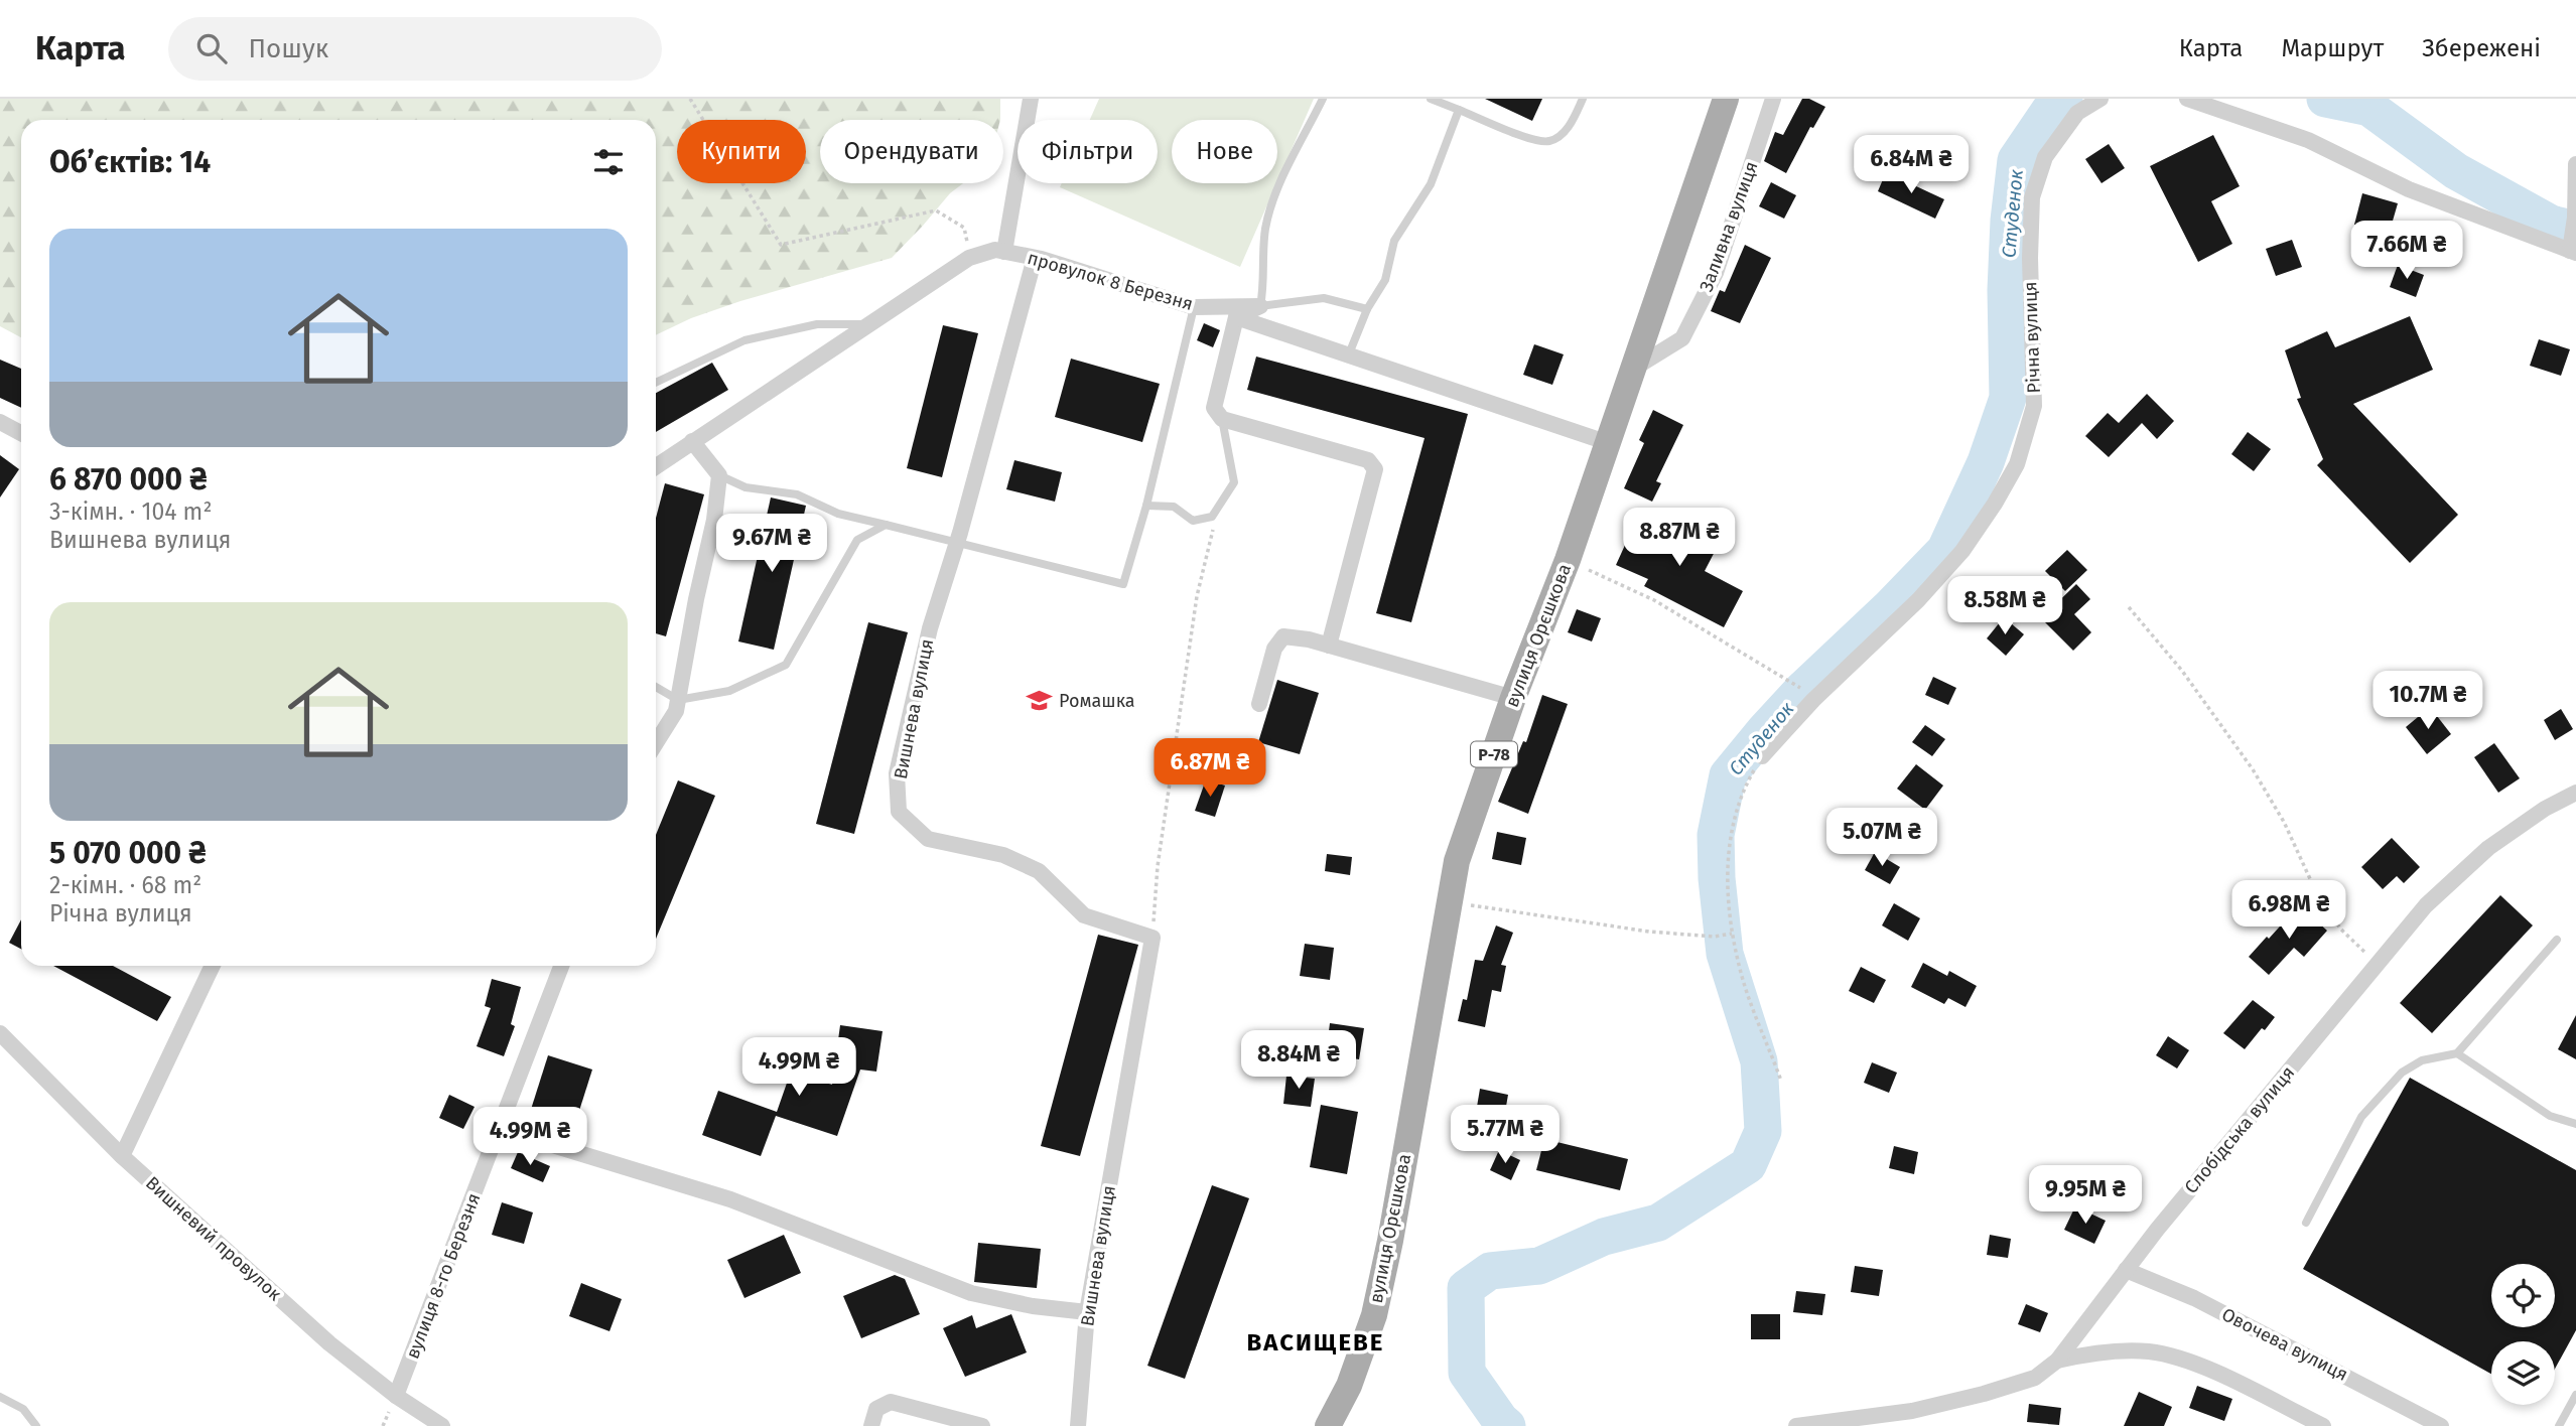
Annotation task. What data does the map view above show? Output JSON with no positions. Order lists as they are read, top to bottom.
{
  "streets": {
    "main road": ["вулиця Орєшкова", "Р-78"],
    "street": [
      "Заливна вулиця",
      "провулок 8 Березня",
      "Річна вулиця",
      "Вишнева вулиця",
      "Слобідська вулиця",
      "Вишневий провулок",
      "вулиця 8-го Березня",
      "Овочева вулиця"
    ]
  },
  "crossings": [
    ["Заливна вулиця", "вулиця Орєшкова"],
    ["провулок 8 Березня", "Вишнева вулиця"],
    ["Слобідська вулиця", "Овочева вулиця"],
    ["Вишневий провулок", "вулиця 8-го Березня"]
  ],
  "districts": ["ВАСИЩЕВЕ"],
  "water": ["Студенок"],
  "places": {
    "school or university": ["Ромашка"]
  },
  "page": {
    "header": "Карта",
    "search": "Пошук",
    "nav": ["Карта", "Маршрут", "Збережені"],
    "chip": [
      "Купити",
      "Орендувати",
      "Фільтри",
      "Нове"
    ],
    "heading": "Об’єктів: 14",
    "price": [
      "6.84M ₴",
      "7.66M ₴",
      "8.87M ₴",
      "9.67M ₴",
      "8.58M ₴",
      "10.7M ₴",
      "6.87M ₴",
      "5.07M ₴",
      "6.98M ₴",
      "8.84M ₴",
      "4.99M ₴",
      "5.77M ₴",
      "4.99M ₴",
      "9.95M ₴"
    ],
    "list": [
      {
        "name": "6 870 000 ₴",
        "note": "3-кімн. · 104 m² · Вишнева вулиця"
      },
      {
        "name": "5 070 000 ₴",
        "note": "2-кімн. · 68 m² · Річна вулиця"
      }
    ]
  }
}
